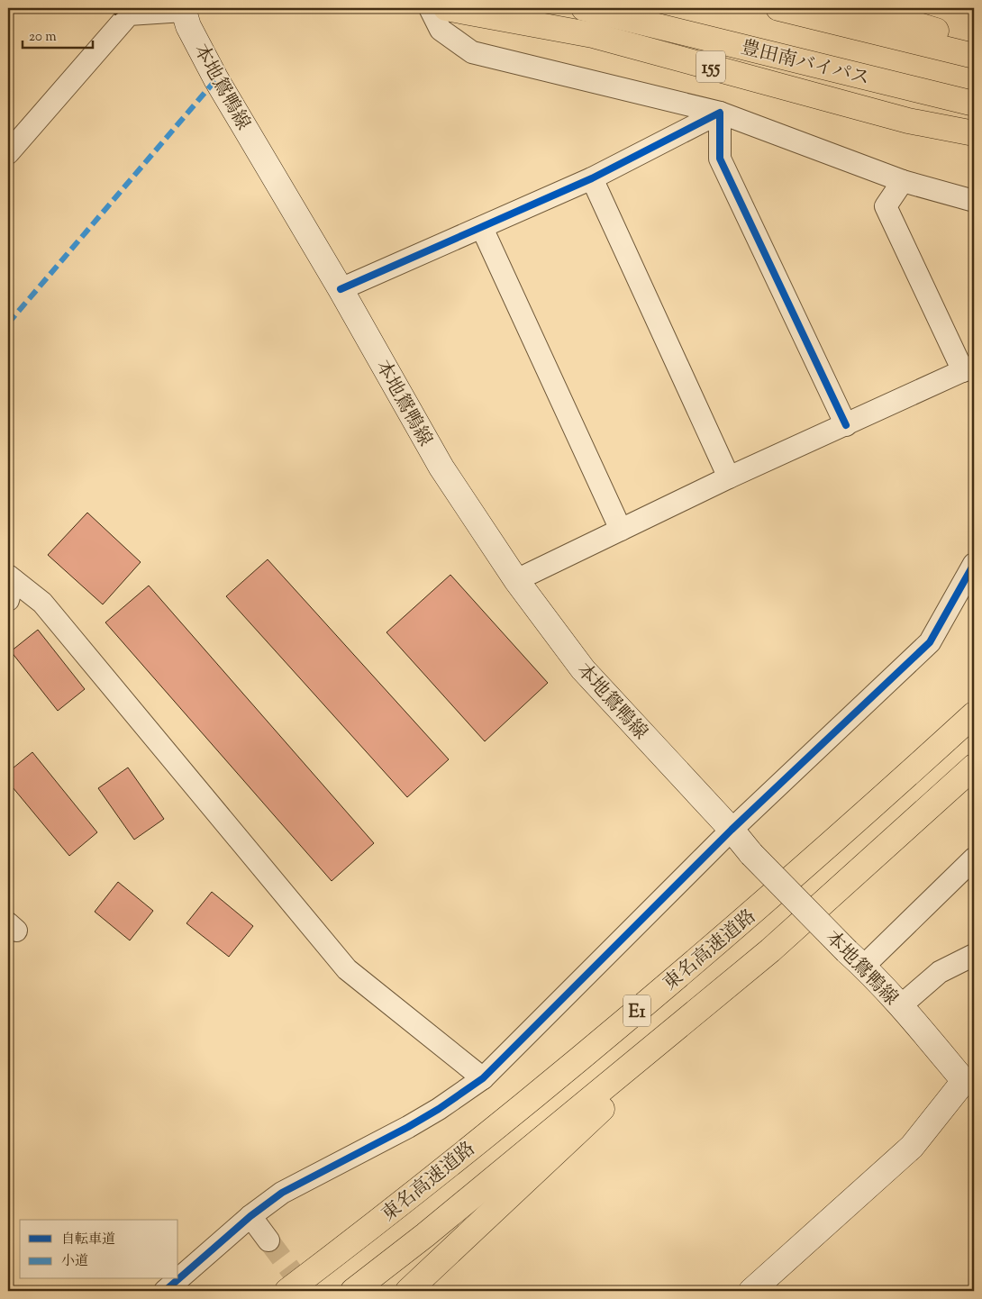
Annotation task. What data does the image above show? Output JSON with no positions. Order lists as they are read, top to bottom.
{
  "streets": {
    "highway": [
      "豊田南バイパス",
      "155",
      "東名高速道路",
      "E1"
    ],
    "main road": ["本地鴛鴨線"]
  },
  "legend": ["自転車道", "小道"],
  "scale_bar": "20 m"
}
